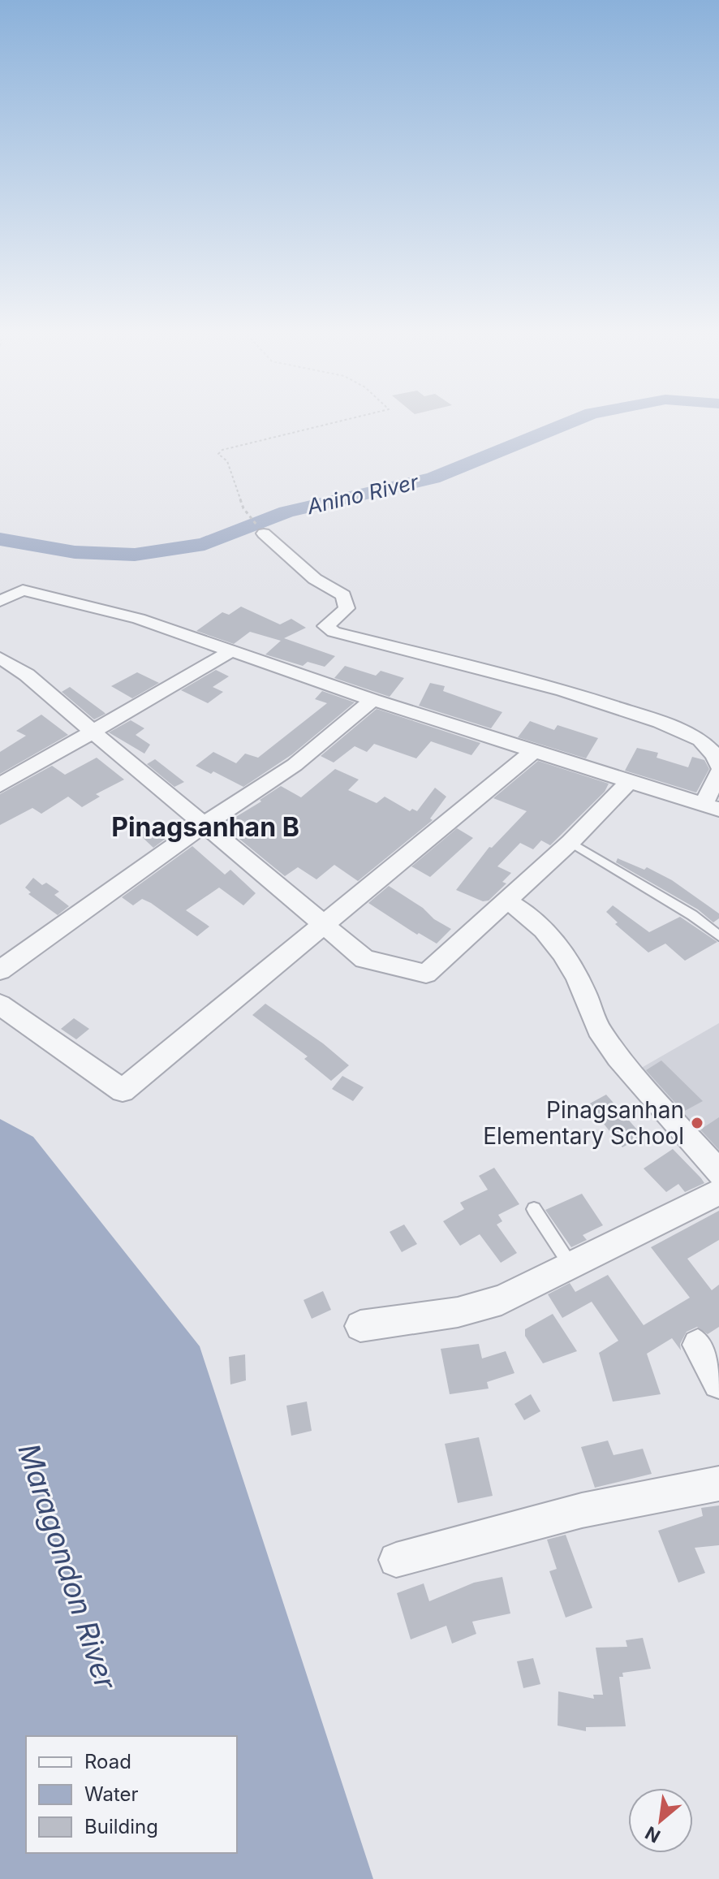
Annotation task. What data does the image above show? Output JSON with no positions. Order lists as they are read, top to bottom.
{
  "districts": ["Pinagsanhan B"],
  "water": ["Anino River", "Maragondon River"],
  "places": ["Pinagsanhan Elementary School"],
  "legend": ["Road", "Water", "Building"],
  "north": "bottom left"
}
